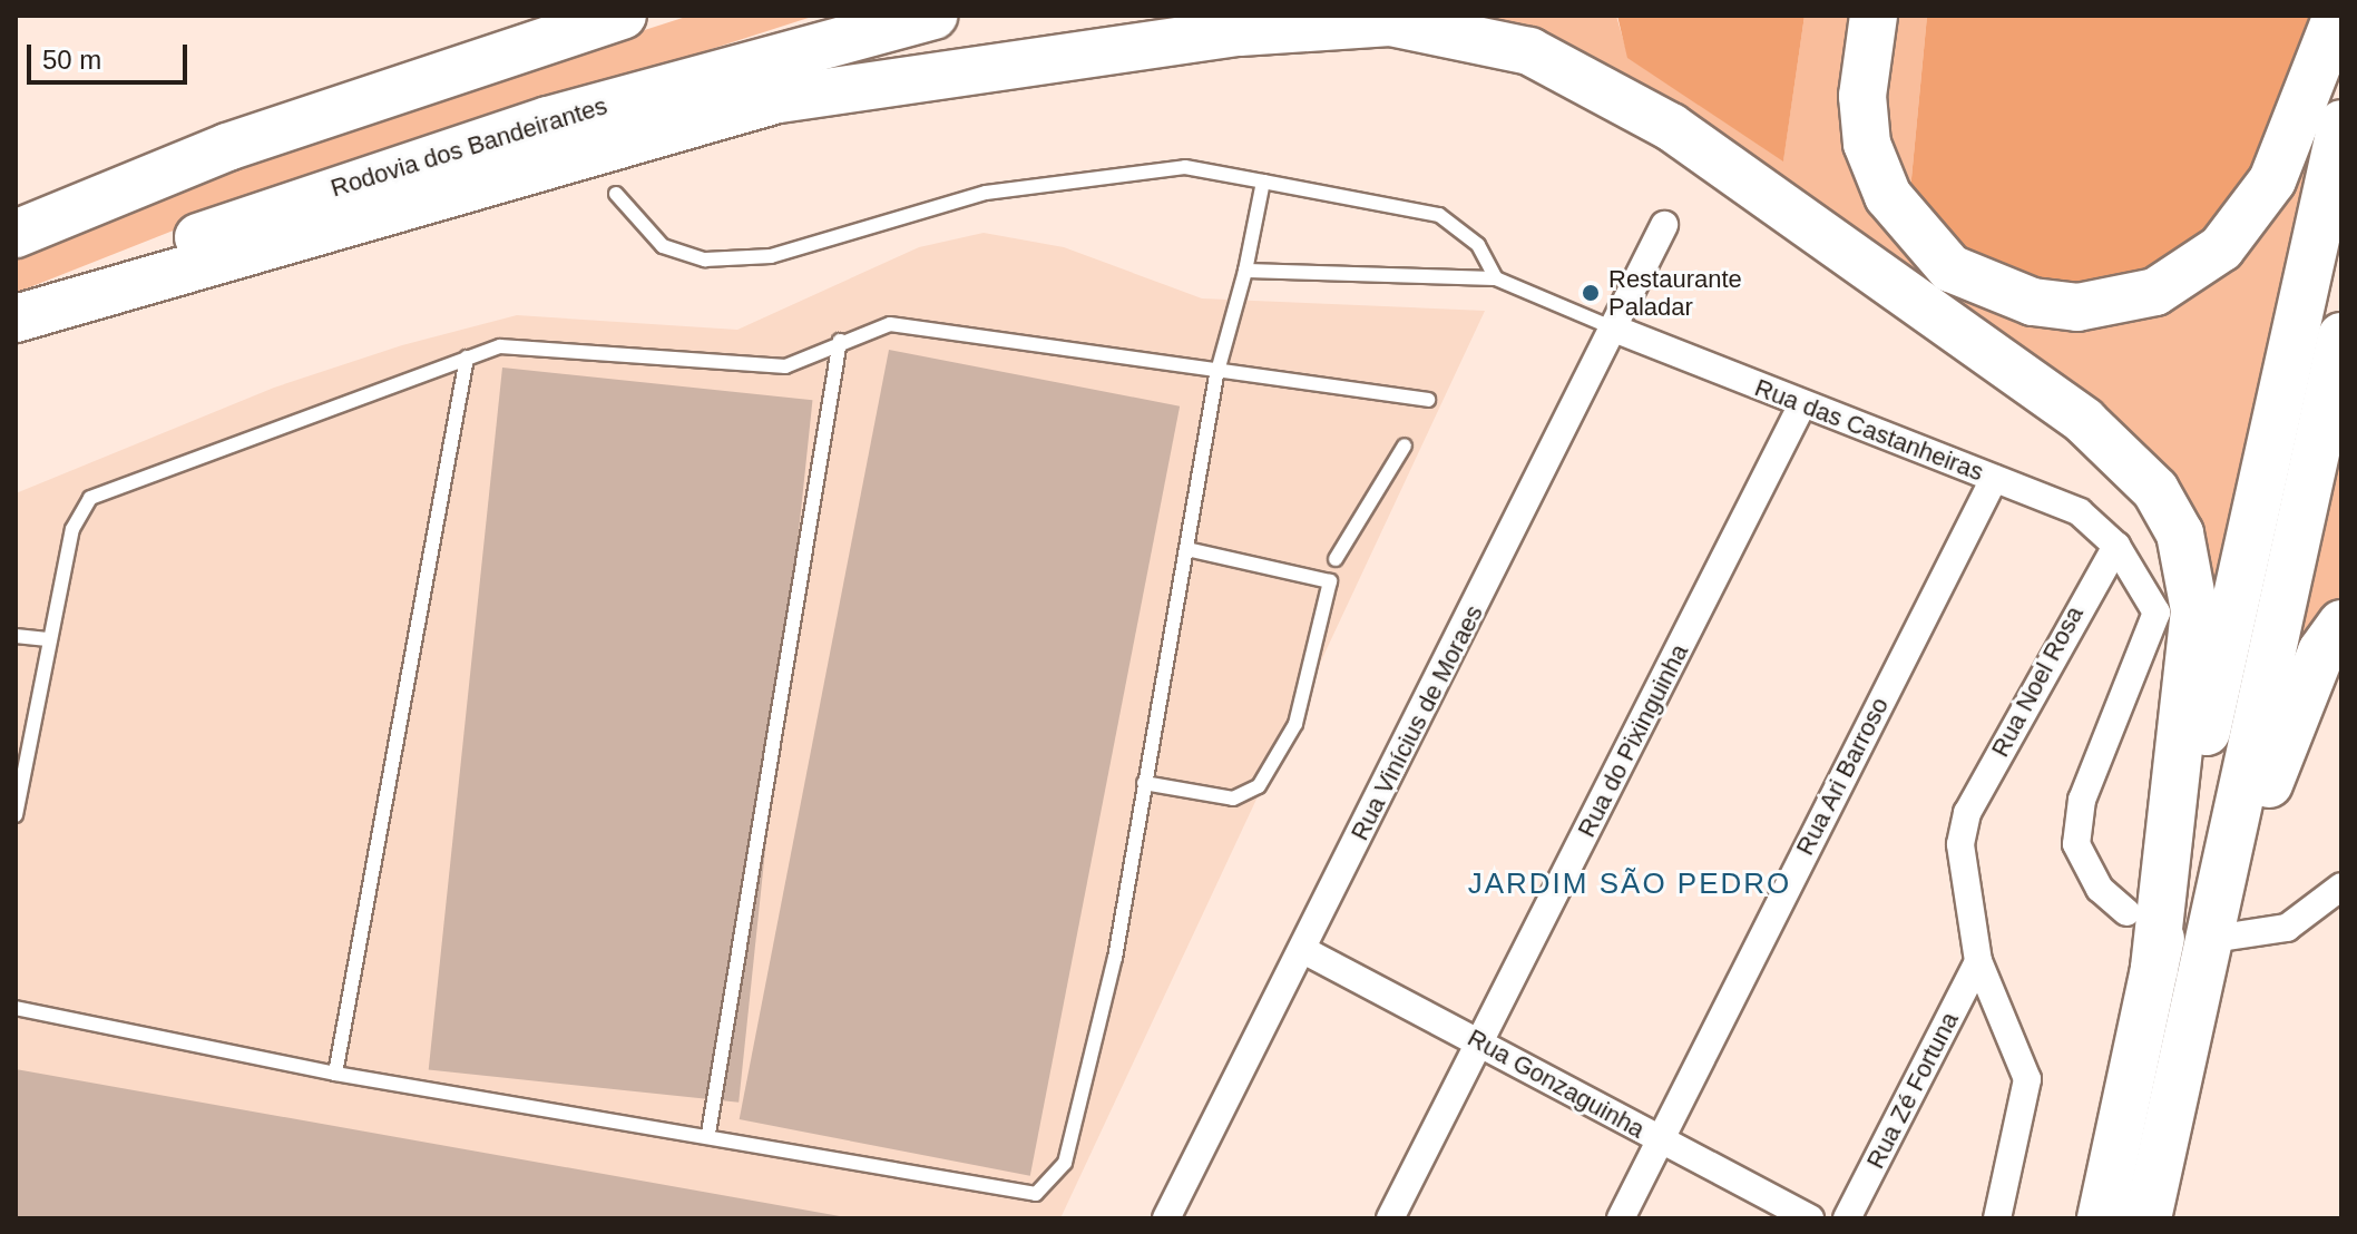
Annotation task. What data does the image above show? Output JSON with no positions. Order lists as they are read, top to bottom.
{
  "streets": {
    "highway": ["Rodovia dos Bandeirantes"],
    "street": [
      "Rua das Castanheiras",
      "Rua Noel Rosa",
      "Rua Vinícius de Moraes",
      "Rua do Pixinguinha",
      "Rua Ari Barroso",
      "Rua Gonzaguinha",
      "Rua Zé Fortuna"
    ]
  },
  "crossings": [
    ["Rua das Castanheiras", "Rua Noel Rosa"],
    ["Rua das Castanheiras", "Rua Vinícius de Moraes"],
    ["Rua das Castanheiras", "Rua do Pixinguinha"],
    ["Rua das Castanheiras", "Rua Ari Barroso"],
    ["Rua Noel Rosa", "Rua Zé Fortuna"],
    ["Rua Vinícius de Moraes", "Rua Gonzaguinha"],
    ["Rua do Pixinguinha", "Rua Gonzaguinha"],
    ["Rua Ari Barroso", "Rua Gonzaguinha"]
  ],
  "districts": ["JARDIM SÃO PEDRO"],
  "places": ["Restaurante Paladar"],
  "scale_bar": "50 m"
}
